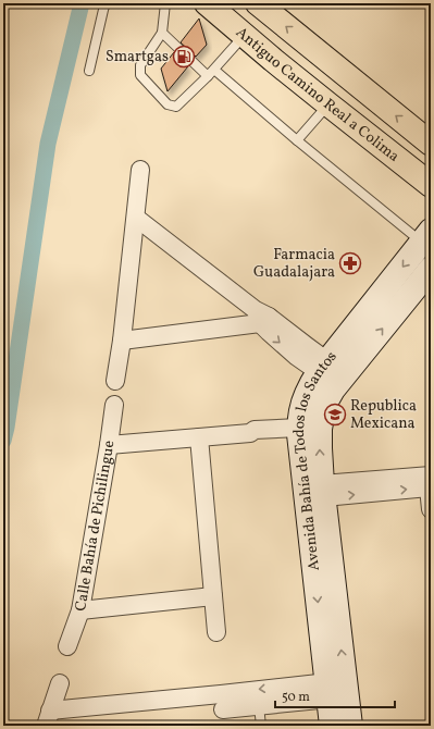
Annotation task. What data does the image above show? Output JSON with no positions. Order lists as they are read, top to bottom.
{
  "streets": {
    "main road": ["Antiguo Camino Real a Colima"],
    "street": ["Avenida Bahía de Todos los Santos", "Calle Bahía de Pichilingue"]
  },
  "places": {
    "fuel station": ["Smartgas"],
    "pharmacy": ["Farmacia Guadalajara"],
    "school or university": ["Republica Mexicana"]
  },
  "scale_bar": "50 m"
}
